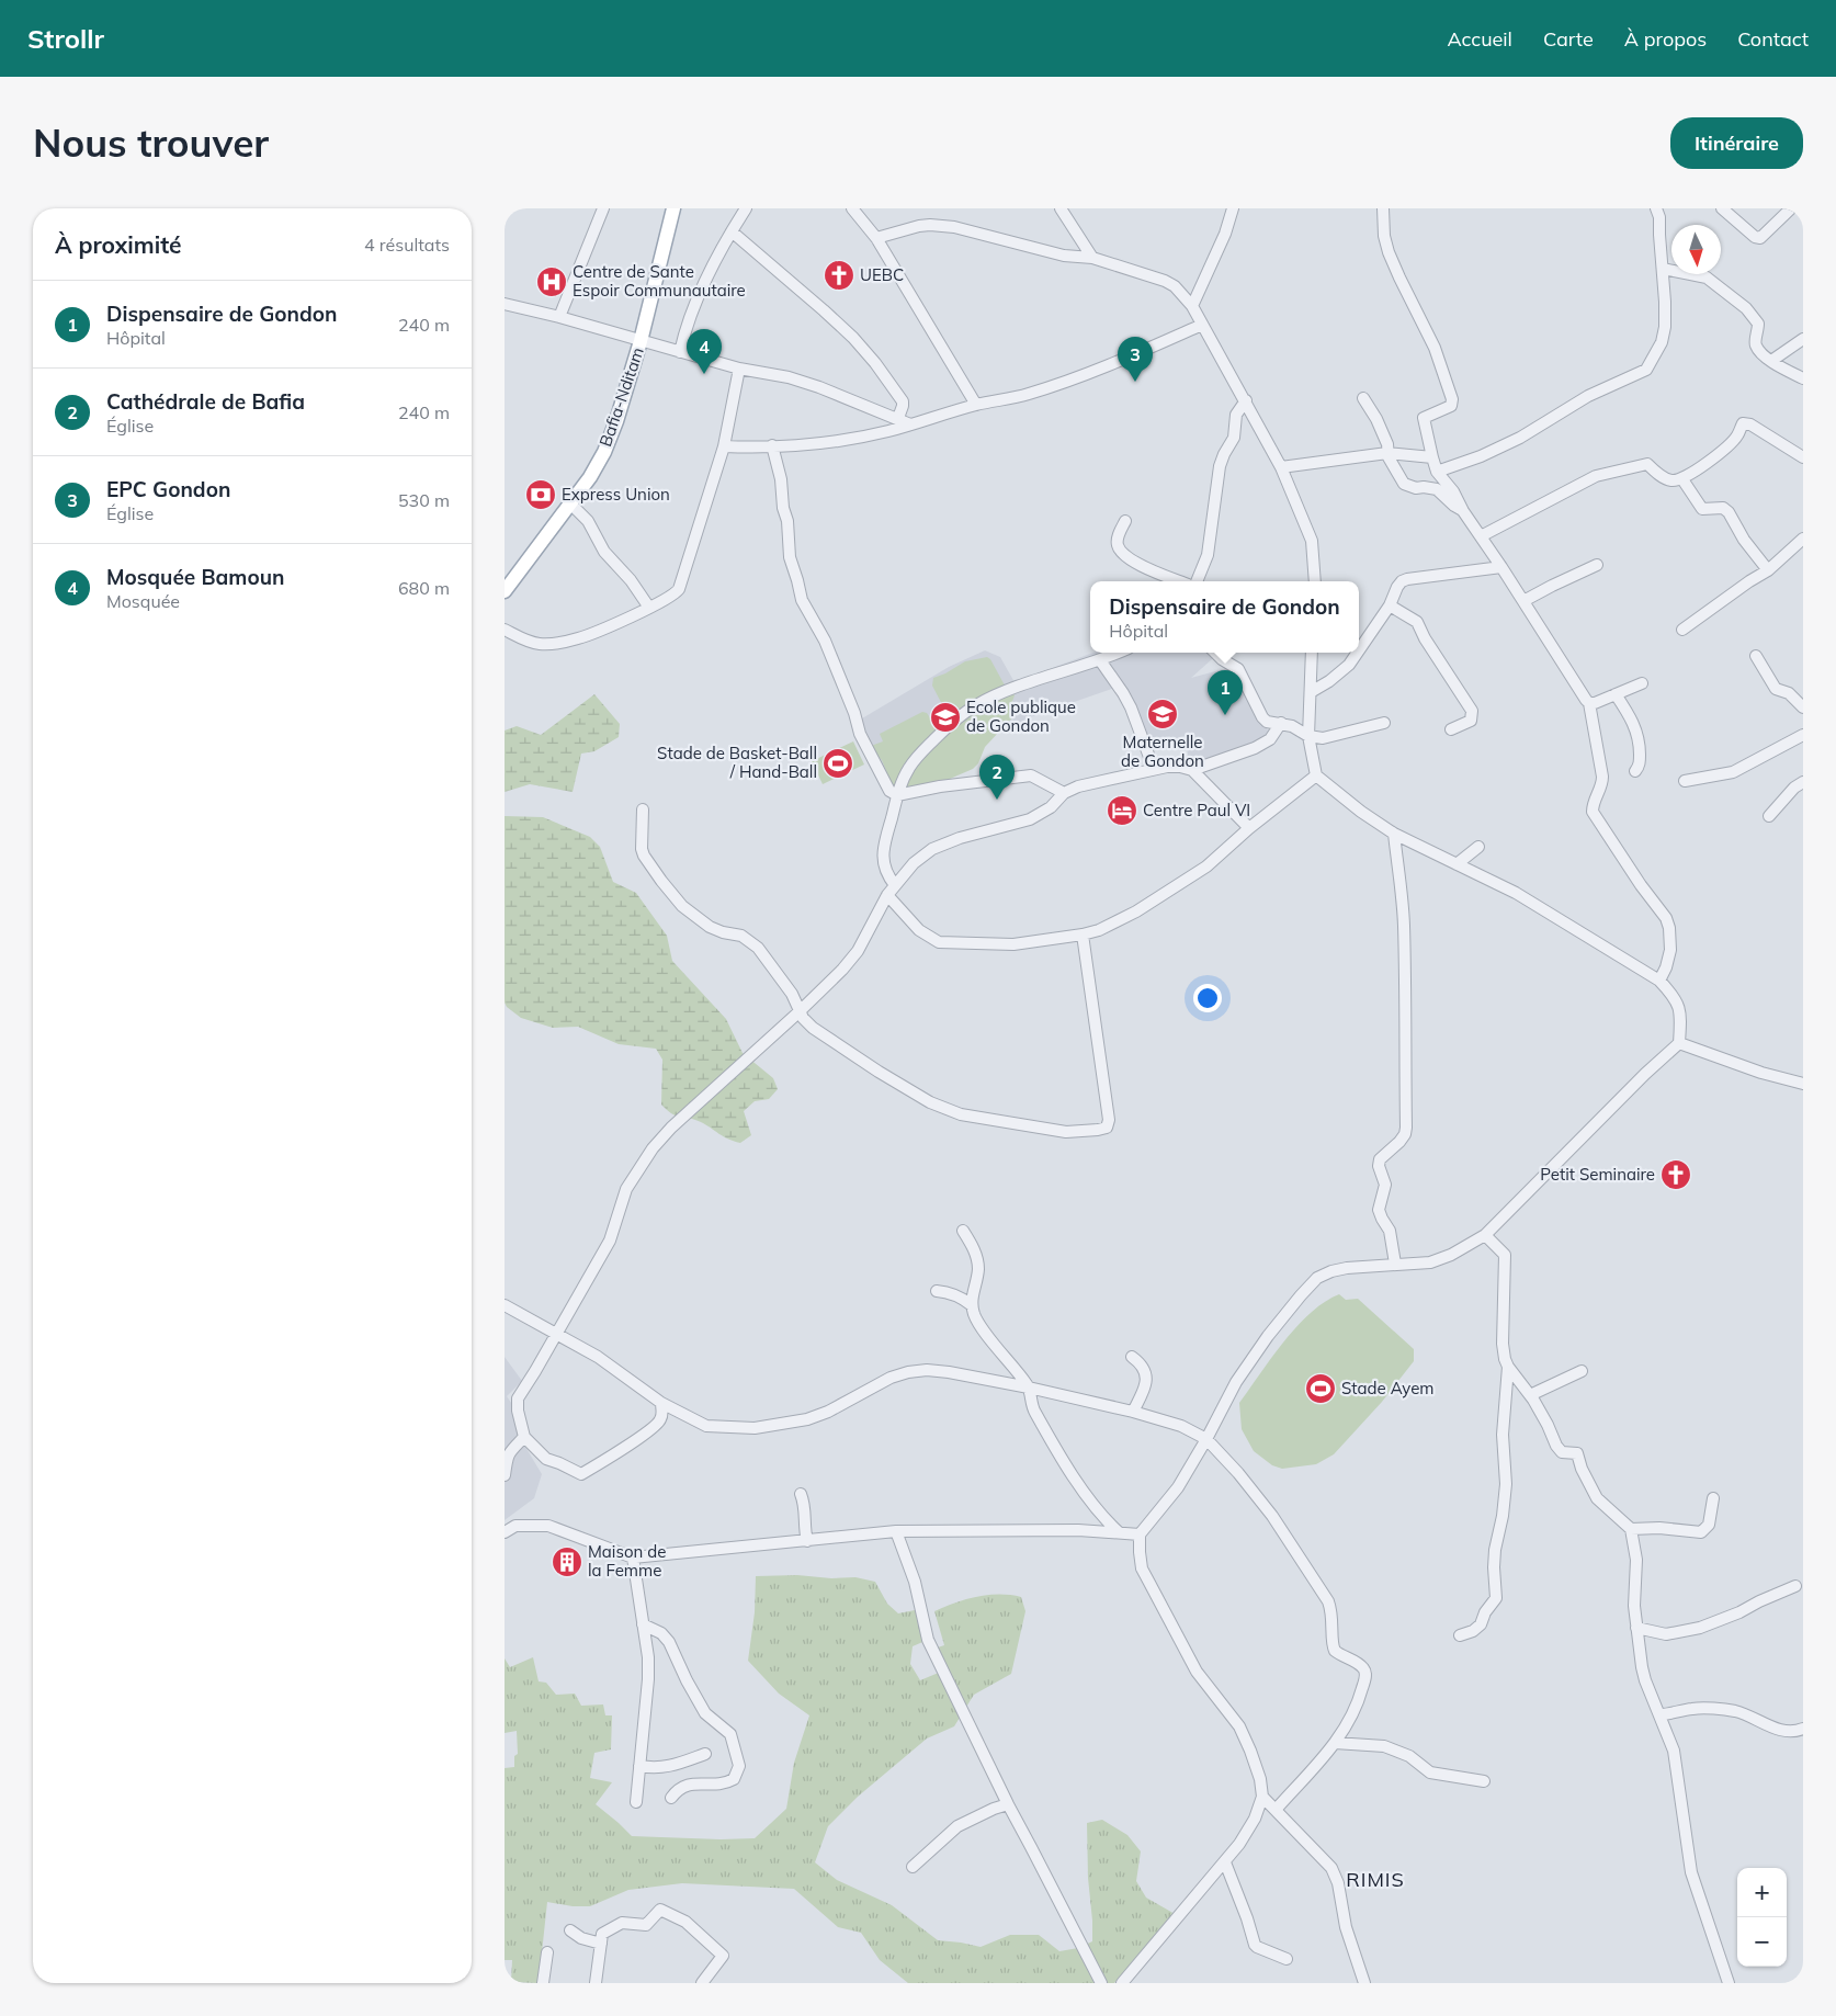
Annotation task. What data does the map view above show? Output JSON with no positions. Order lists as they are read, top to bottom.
{
  "streets": {
    "main road": ["Bafia-Nditam"]
  },
  "districts": ["RIMIS"],
  "places": {
    "church": ["UEBC", "Petit Seminaire"],
    "hospital": ["Centre de Sante Espoir Communautaire"],
    "bank": ["Express Union"],
    "school or university": ["Maternelle de Gondon", "Ecole publique de Gondon"],
    "sports": ["Stade de Basket-Ball / Hand-Ball", "Stade Ayem"],
    "hotel": ["Centre Paul VI"],
    "building": ["Maison de la Femme"]
  },
  "north": "bottom",
  "page": {
    "header": "Strollr",
    "nav": [
      "Accueil",
      "Carte",
      "À propos",
      "Contact"
    ],
    "buttons": "Itinéraire",
    "title": "Nous trouver",
    "heading": ["À proximité", "4 résultats"],
    "list": [
      {
        "mark": "1",
        "name": "Dispensaire de Gondon",
        "note": "Hôpital",
        "value": "240 m"
      },
      {
        "mark": "2",
        "name": "Cathédrale de Bafia",
        "note": "Église",
        "value": "240 m"
      },
      {
        "mark": "3",
        "name": "EPC Gondon",
        "note": "Église",
        "value": "530 m"
      },
      {
        "mark": "4",
        "name": "Mosquée Bamoun",
        "note": "Mosquée",
        "value": "680 m"
      }
    ],
    "pins": [
      "4",
      "3",
      "1",
      "2"
    ],
    "popup": ["Dispensaire de Gondon", "Hôpital"],
    "map_buttons": ["+", "−"]
  }
}
